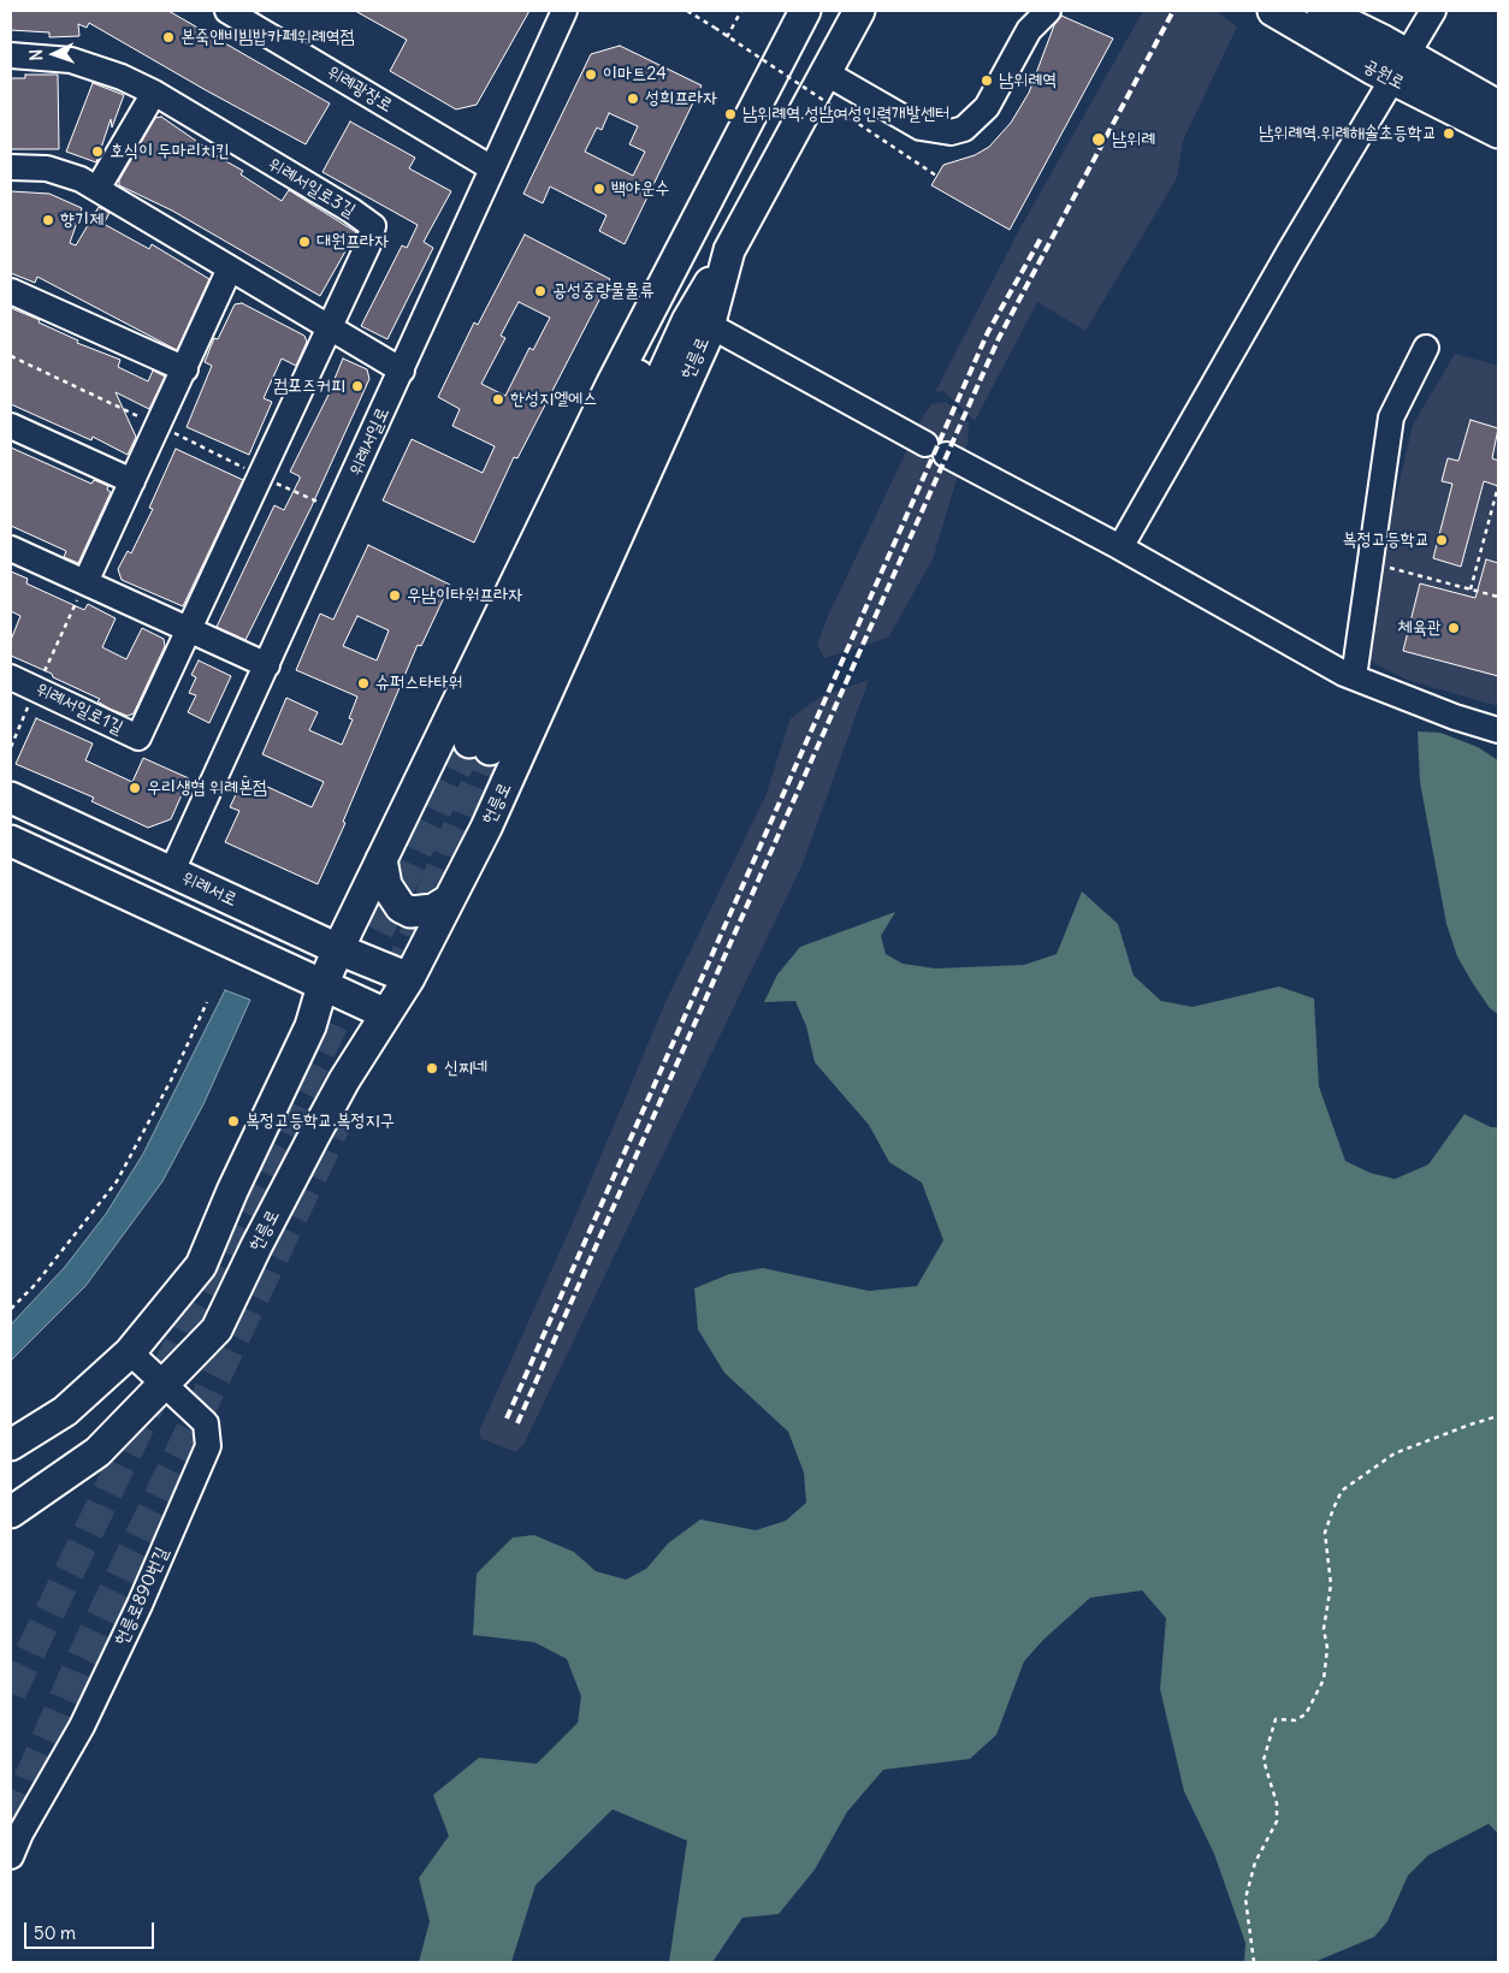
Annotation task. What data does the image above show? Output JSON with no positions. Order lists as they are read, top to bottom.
{
  "streets": {
    "main road": ["공원로", "헌릉로", "위례서로"],
    "street": [
      "위례광장로",
      "위례서일로3길",
      "위례서일로",
      "위례서일로1길",
      "헌릉로890번길"
    ]
  },
  "crossings": [
    ["위례광장로", "위례서일로"],
    ["위례서일로3길", "위례서일로1길"],
    ["헌릉로", "위례서로"],
    ["헌릉로", "헌릉로890번길"],
    ["위례서일로", "위례서로"]
  ],
  "places": [
    "본죽앤비빔밥카페위례역점",
    "이마트24",
    "남위례역",
    "성희프라자",
    "남위례역.성남여성인력개발센터",
    "남위례역.위례해솔초등학교",
    "남위례",
    "호식이 두마리치킨",
    "백야운수",
    "향기제",
    "대원프라자",
    "공성중량물물류",
    "컴포즈커피",
    "한성지엘에스",
    "복정고등학교",
    "우남이타워프라자",
    "체육관",
    "슈퍼스타타워",
    "우리생협 위례본점",
    "신찌네",
    "복정고등학교.복정지구"
  ],
  "scale_bar": "50 m",
  "north": "left"
}
